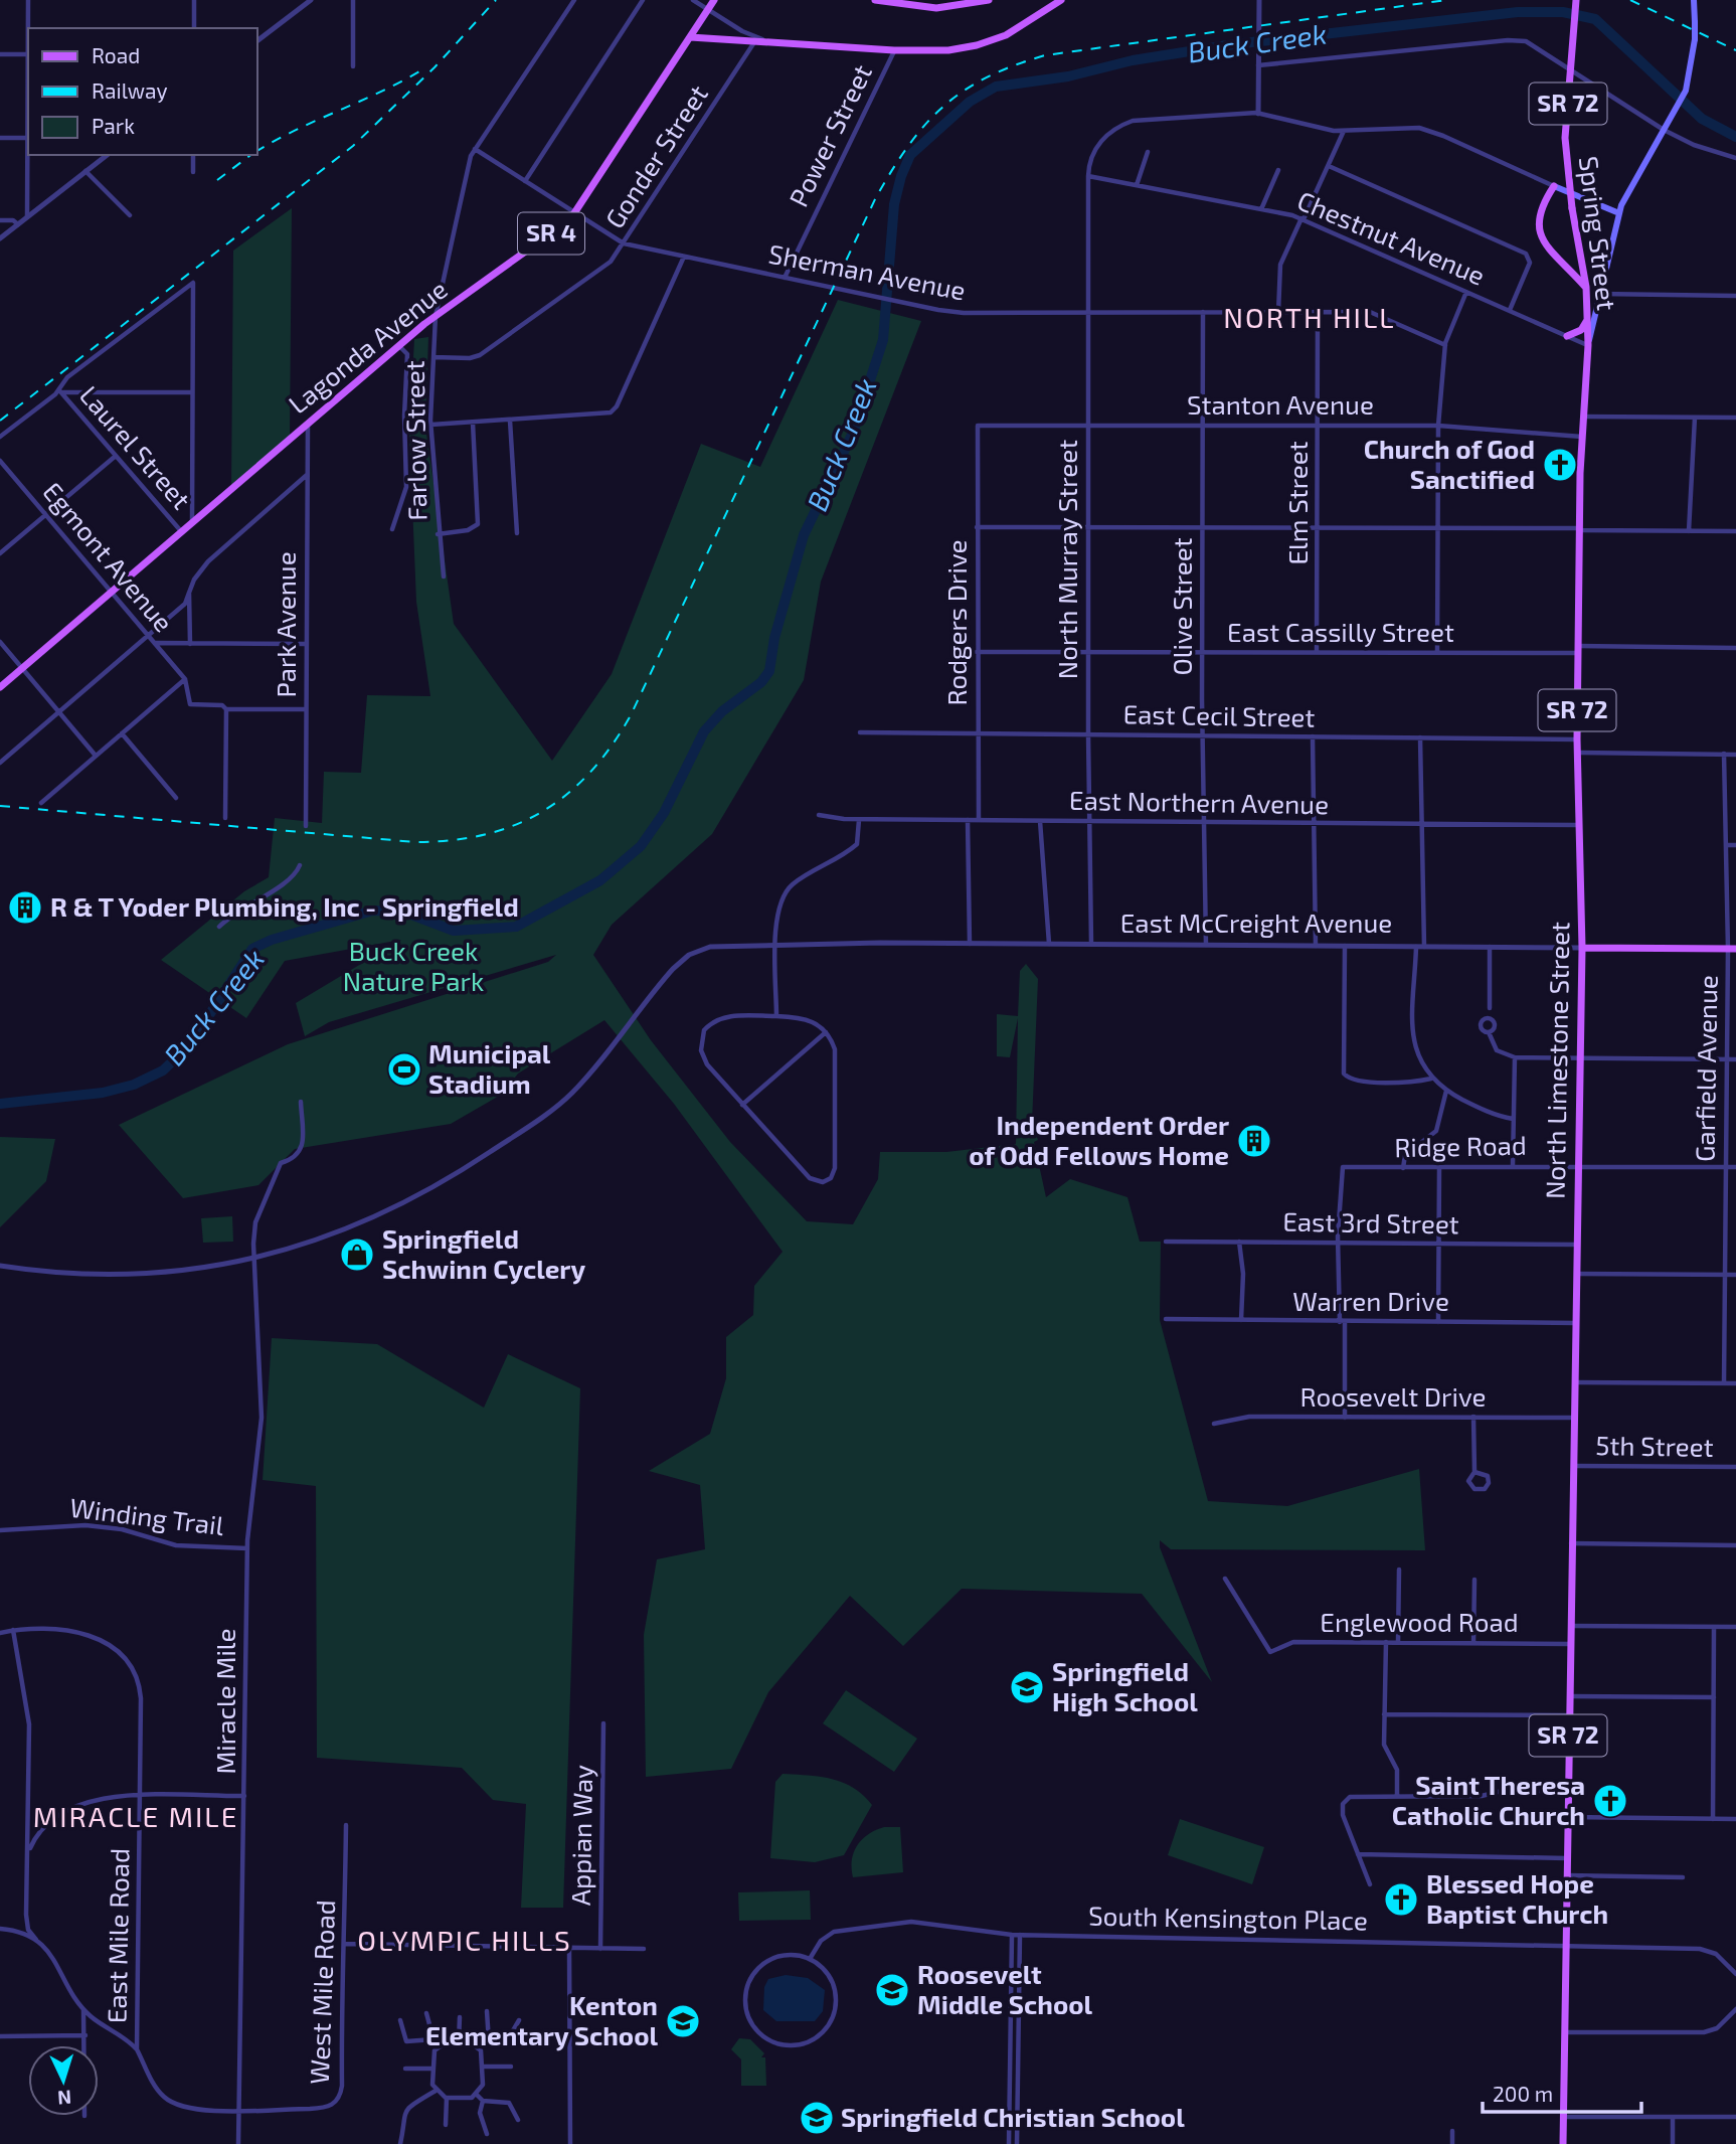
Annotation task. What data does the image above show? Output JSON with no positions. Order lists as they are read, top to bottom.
{
  "streets": {
    "main road": [
      "SR 72",
      "SR 4",
      "Spring Street",
      "Lagonda Avenue",
      "East McCreight Avenue",
      "North Limestone Street"
    ],
    "street": [
      "Power Street",
      "Gonder Street",
      "Chestnut Avenue",
      "Sherman Avenue",
      "Stanton Avenue",
      "Farlow Street",
      "Laurel Street",
      "Elm Street",
      "Egmont Avenue",
      "North Murray Street",
      "Olive Street",
      "Rodgers Drive",
      "Park Avenue",
      "East Cassilly Street",
      "East Cecil Street",
      "East Northern Avenue",
      "Garfield Avenue",
      "Ridge Road",
      "East 3rd Street",
      "Warren Drive",
      "Roosevelt Drive",
      "5th Street",
      "Winding Trail",
      "Englewood Road",
      "Miracle Mile",
      "Appian Way",
      "South Kensington Place",
      "East Mile Road",
      "West Mile Road"
    ]
  },
  "crossings": [
    ["Power Street", "Sherman Avenue"],
    ["Gonder Street", "Sherman Avenue"],
    ["Gonder Street", "Farlow Street"],
    ["Spring Street", "Chestnut Avenue"],
    ["Spring Street", "North Limestone Street"],
    ["Chestnut Avenue", "North Murray Street"],
    ["Chestnut Avenue", "North Limestone Street"],
    ["Sherman Avenue", "Lagonda Avenue"],
    ["Sherman Avenue", "Farlow Street"],
    ["Sherman Avenue", "Elm Street"],
    ["Sherman Avenue", "North Murray Street"],
    ["Sherman Avenue", "Olive Street"],
    ["Lagonda Avenue", "Farlow Street"],
    ["Lagonda Avenue", "Laurel Street"],
    ["Lagonda Avenue", "Egmont Avenue"],
    ["Lagonda Avenue", "Park Avenue"],
    ["Stanton Avenue", "Elm Street"],
    ["Stanton Avenue", "North Murray Street"],
    ["Stanton Avenue", "Olive Street"],
    ["Stanton Avenue", "Rodgers Drive"],
    ["Stanton Avenue", "North Limestone Street"],
    ["Elm Street", "East Cassilly Street"],
    ["North Murray Street", "East Cassilly Street"],
    ["North Murray Street", "East Cecil Street"],
    ["North Murray Street", "East Northern Avenue"],
    ["North Murray Street", "East McCreight Avenue"],
    ["Olive Street", "East Cassilly Street"],
    ["Olive Street", "East Cecil Street"],
    ["Olive Street", "East Northern Avenue"],
    ["Olive Street", "East McCreight Avenue"],
    ["Rodgers Drive", "East Cassilly Street"],
    ["Rodgers Drive", "East Cecil Street"],
    ["Rodgers Drive", "East Northern Avenue"],
    ["East Cassilly Street", "North Limestone Street"],
    ["East Cecil Street", "North Limestone Street"],
    ["East Northern Avenue", "North Limestone Street"],
    ["East McCreight Avenue", "North Limestone Street"],
    ["East McCreight Avenue", "Garfield Avenue"],
    ["East McCreight Avenue", "Miracle Mile"],
    ["North Limestone Street", "Ridge Road"],
    ["North Limestone Street", "East 3rd Street"],
    ["North Limestone Street", "Warren Drive"],
    ["North Limestone Street", "Roosevelt Drive"],
    ["North Limestone Street", "5th Street"],
    ["North Limestone Street", "Englewood Road"],
    ["North Limestone Street", "South Kensington Place"],
    ["Garfield Avenue", "Ridge Road"],
    ["Ridge Road", "East 3rd Street"],
    ["Winding Trail", "Miracle Mile"],
    ["Miracle Mile", "East Mile Road"],
    ["Miracle Mile", "West Mile Road"],
    ["East Mile Road", "West Mile Road"]
  ],
  "districts": ["NORTH HILL", "MIRACLE MILE", "OLYMPIC HILLS"],
  "water": ["Buck Creek"],
  "parks": ["Buck Creek Nature Park"],
  "places": {
    "church": ["Church of God Sanctified", "Saint Theresa Catholic Church", "Blessed Hope Baptist Church"],
    "building": ["R & T Yoder Plumbing, Inc - Springfield", "Independent Order of Odd Fellows Home"],
    "sports": ["Municipal Stadium"],
    "shop": ["Springfield Schwinn Cyclery"],
    "school or university": [
      "Springfield High School",
      "Roosevelt Middle School",
      "Kenton Elementary School",
      "Springfield Christian School"
    ]
  },
  "legend": ["Road", "Railway", "Park"],
  "scale_bar": "200 m",
  "north": "bottom"
}
